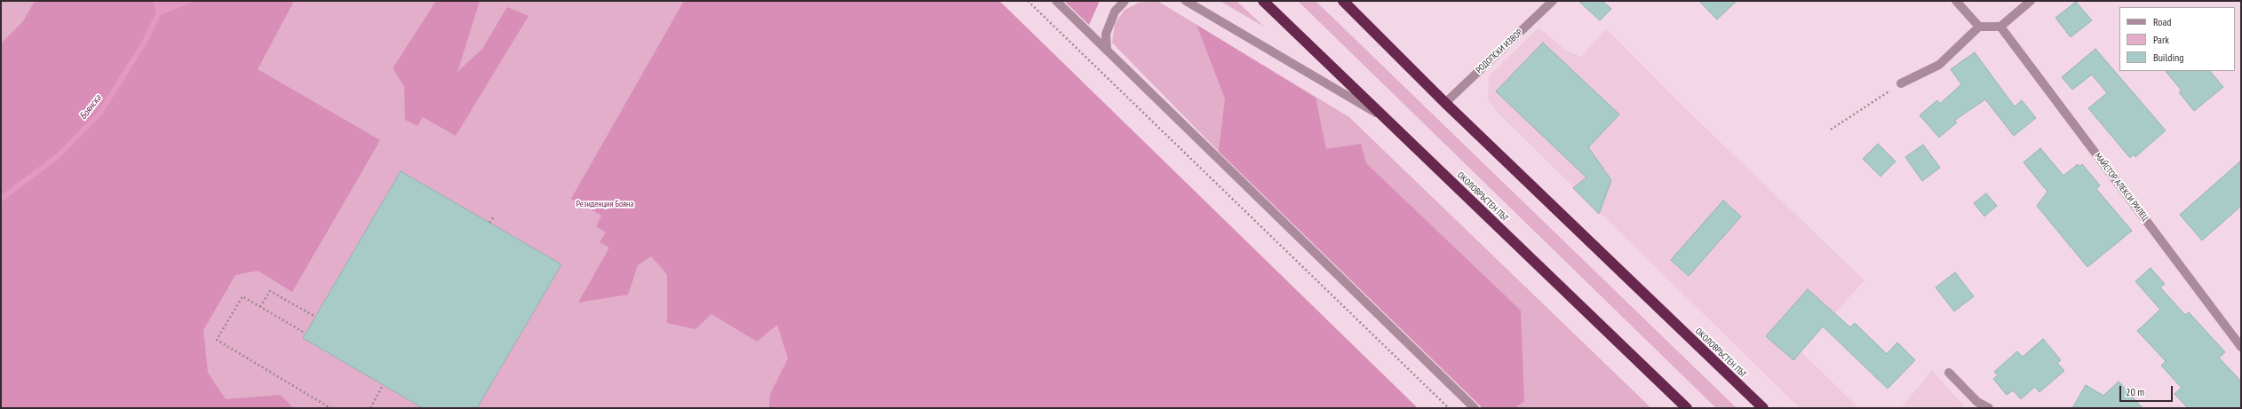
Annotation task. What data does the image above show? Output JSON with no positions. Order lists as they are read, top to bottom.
{
  "streets": {
    "highway": ["ОКОЛОВРЪСТЕН ПЪТ"],
    "street": ["РОДОПСКИ ИЗВОР", "МАЙСТОР АЛЕКСИ РИЛЕЦ"]
  },
  "crossings": [
    ["РОДОПСКИ ИЗВОР", "ОКОЛОВРЪСТЕН ПЪТ"]
  ],
  "water": ["Боянска"],
  "parks": ["Резиденция Бояна"],
  "legend": ["Road", "Park", "Building"],
  "scale_bar": "20 m"
}
